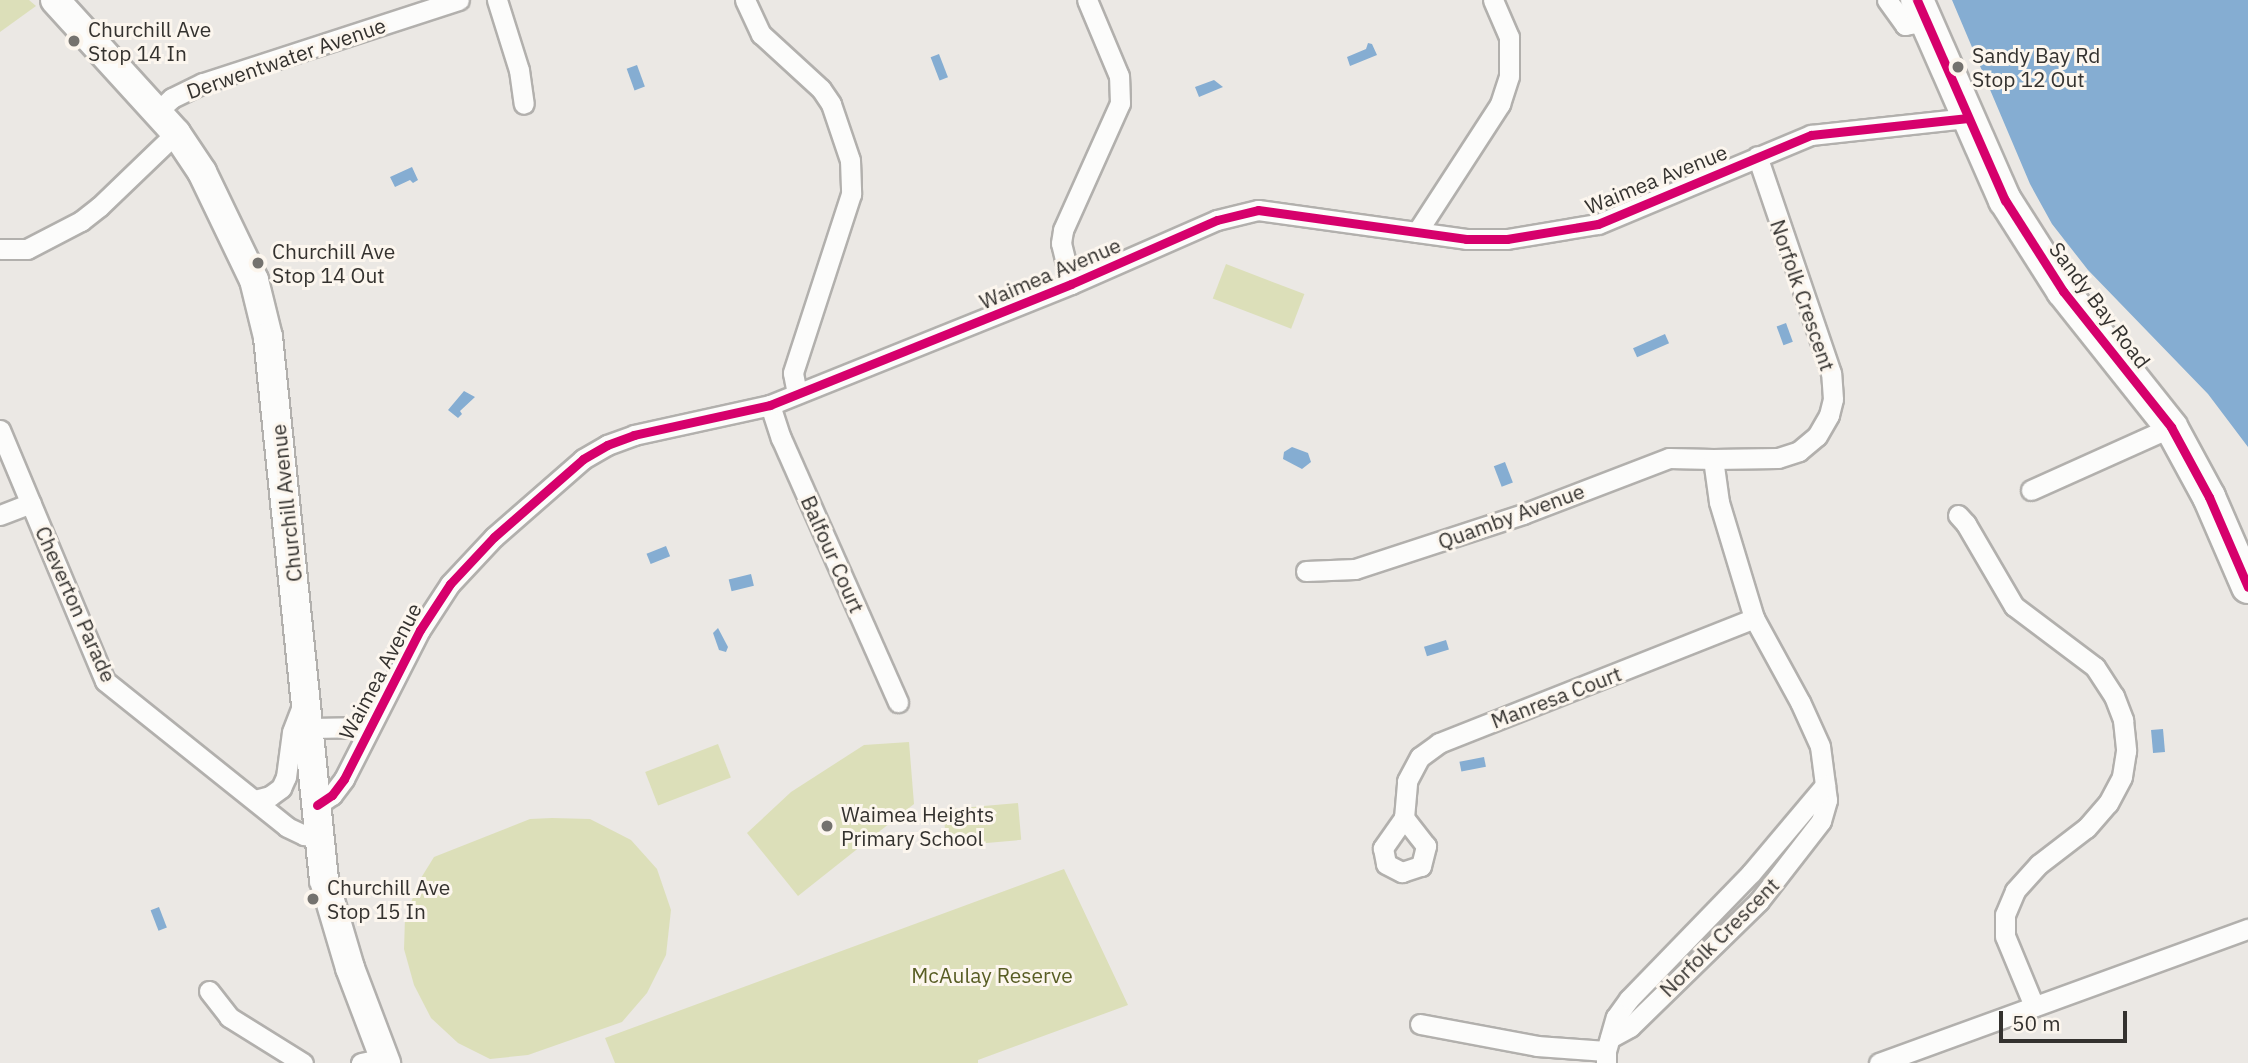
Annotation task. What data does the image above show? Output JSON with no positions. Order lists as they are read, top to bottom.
{
  "streets": {
    "main road": ["Sandy Bay Road"],
    "street": [
      "Derwentwater Avenue",
      "Waimea Avenue",
      "Norfolk Crescent",
      "Churchill Avenue",
      "Quamby Avenue",
      "Balfour Court",
      "Cheverton Parade",
      "Manresa Court"
    ]
  },
  "crossings": [
    ["Derwentwater Avenue", "Churchill Avenue"],
    ["Waimea Avenue", "Norfolk Crescent"],
    ["Waimea Avenue", "Sandy Bay Road"],
    ["Waimea Avenue", "Churchill Avenue"],
    ["Waimea Avenue", "Balfour Court"],
    ["Norfolk Crescent", "Quamby Avenue"],
    ["Norfolk Crescent", "Manresa Court"],
    ["Churchill Avenue", "Cheverton Parade"]
  ],
  "parks": ["McAulay Reserve"],
  "places": [
    "Churchill Ave Stop 14 In",
    "Sandy Bay Rd Stop 12 Out",
    "Churchill Ave Stop 14 Out",
    "Waimea Heights Primary School",
    "Churchill Ave Stop 15 In"
  ],
  "scale_bar": "50 m"
}
